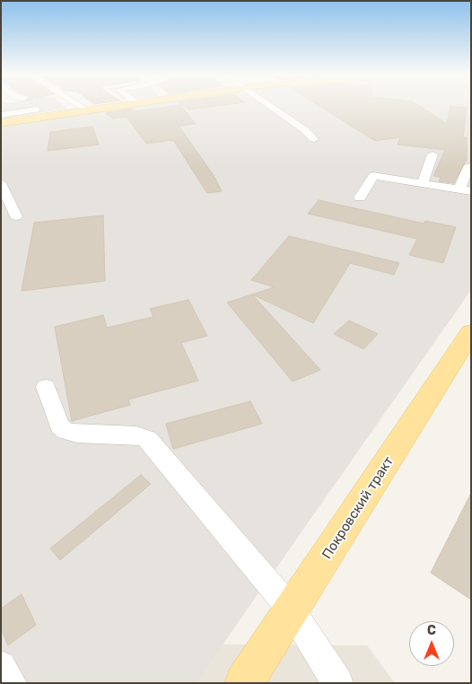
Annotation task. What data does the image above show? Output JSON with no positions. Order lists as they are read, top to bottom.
{
  "streets": {
    "main road": ["Покровский тракт"]
  },
  "north": "top"
}
